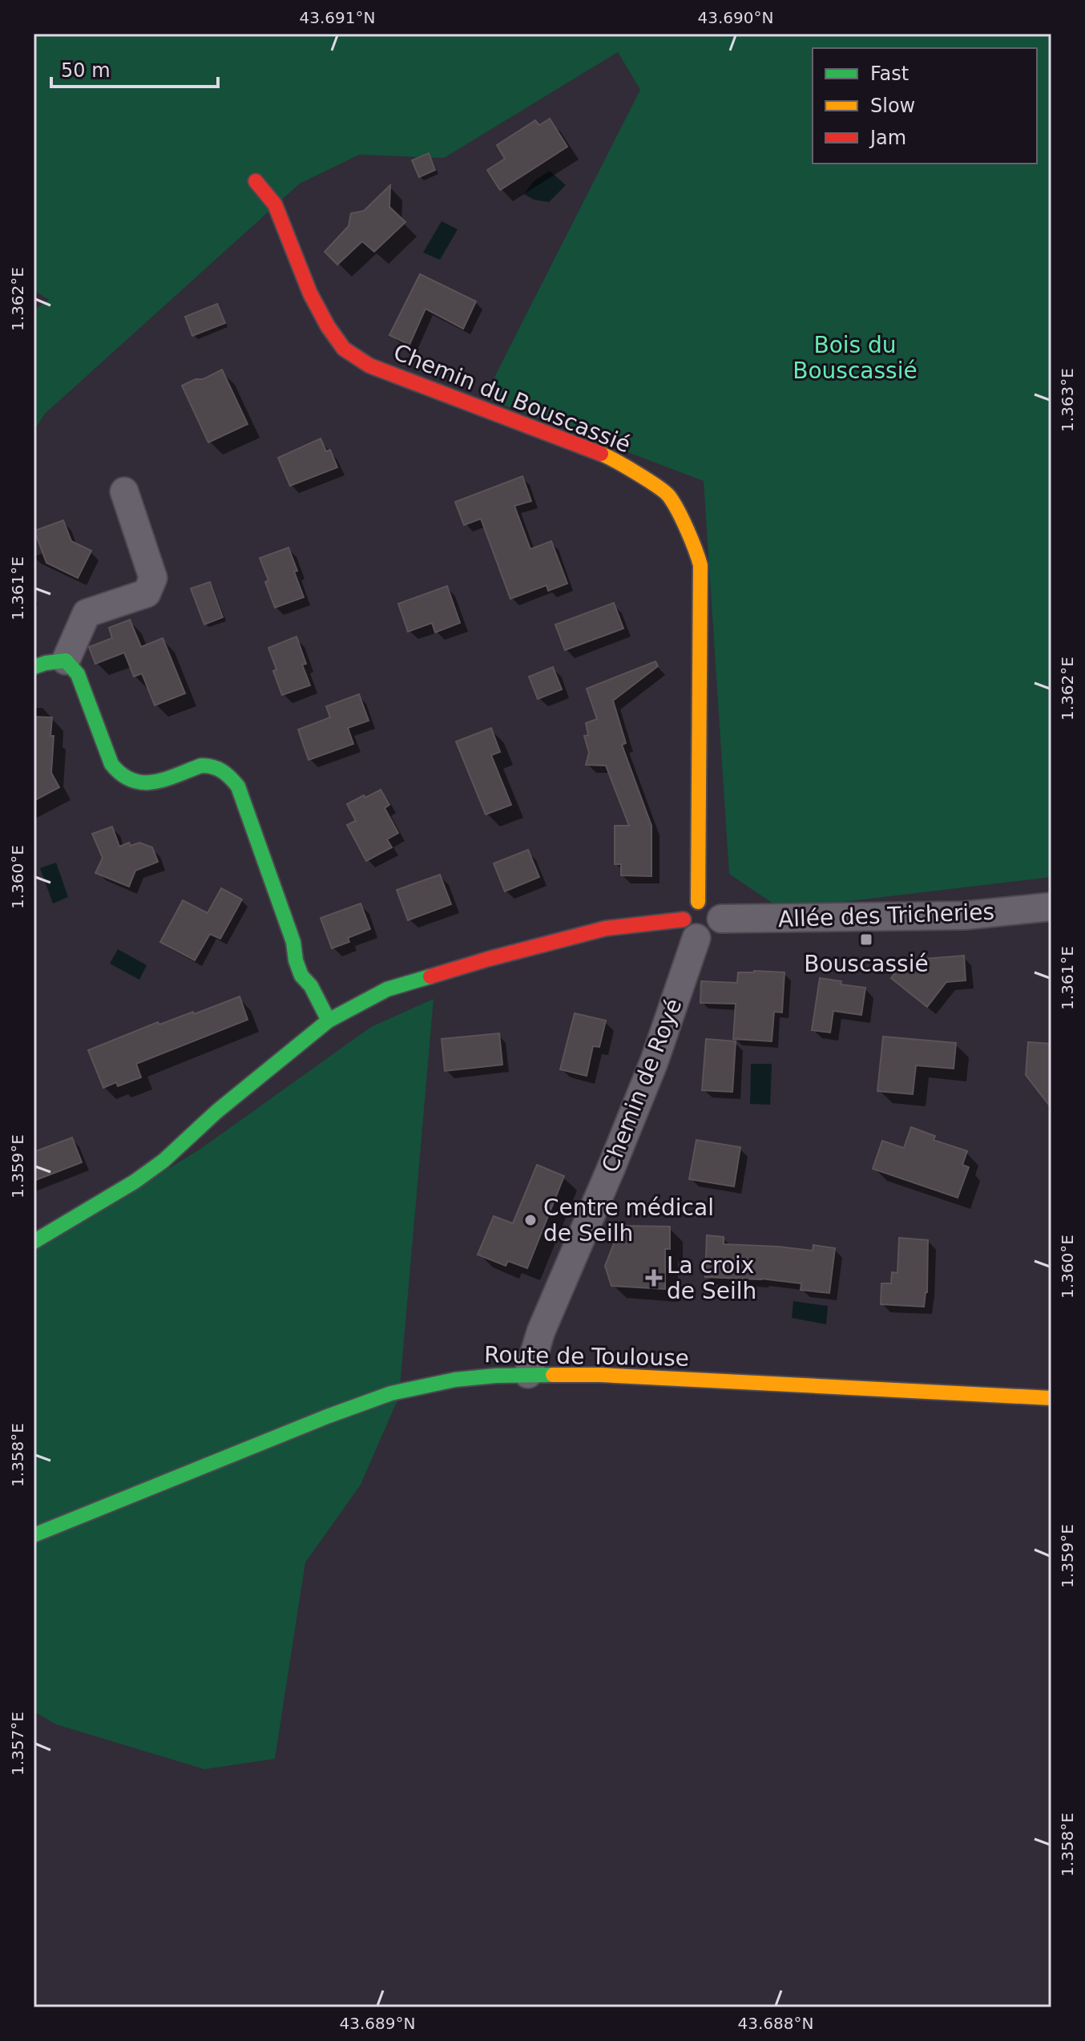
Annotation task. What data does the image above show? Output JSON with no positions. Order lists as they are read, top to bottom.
{
  "streets": {
    "street": [
      "Chemin du Bouscassié",
      "Allée des Tricheries",
      "Chemin de Royé",
      "Route de Toulouse"
    ]
  },
  "crossings": [
    ["Chemin du Bouscassié", "Allée des Tricheries"],
    ["Chemin du Bouscassié", "Chemin de Royé"],
    ["Allée des Tricheries", "Chemin de Royé"],
    ["Chemin de Royé", "Route de Toulouse"]
  ],
  "parks": ["Bois du Bouscassié"],
  "places": {
    "transit": ["Bouscassié"],
    "other": ["Centre médical de Seilh"],
    "health": ["La croix de Seilh"]
  },
  "legend": ["Fast", "Slow", "Jam"],
  "scale_bar": "50 m",
  "coordinates": [
    "43.691°N",
    "43.690°N",
    "1.362°E",
    "1.363°E",
    "1.361°E",
    "1.360°E",
    "1.359°E",
    "1.358°E",
    "1.357°E",
    "43.689°N",
    "43.688°N"
  ]
}
